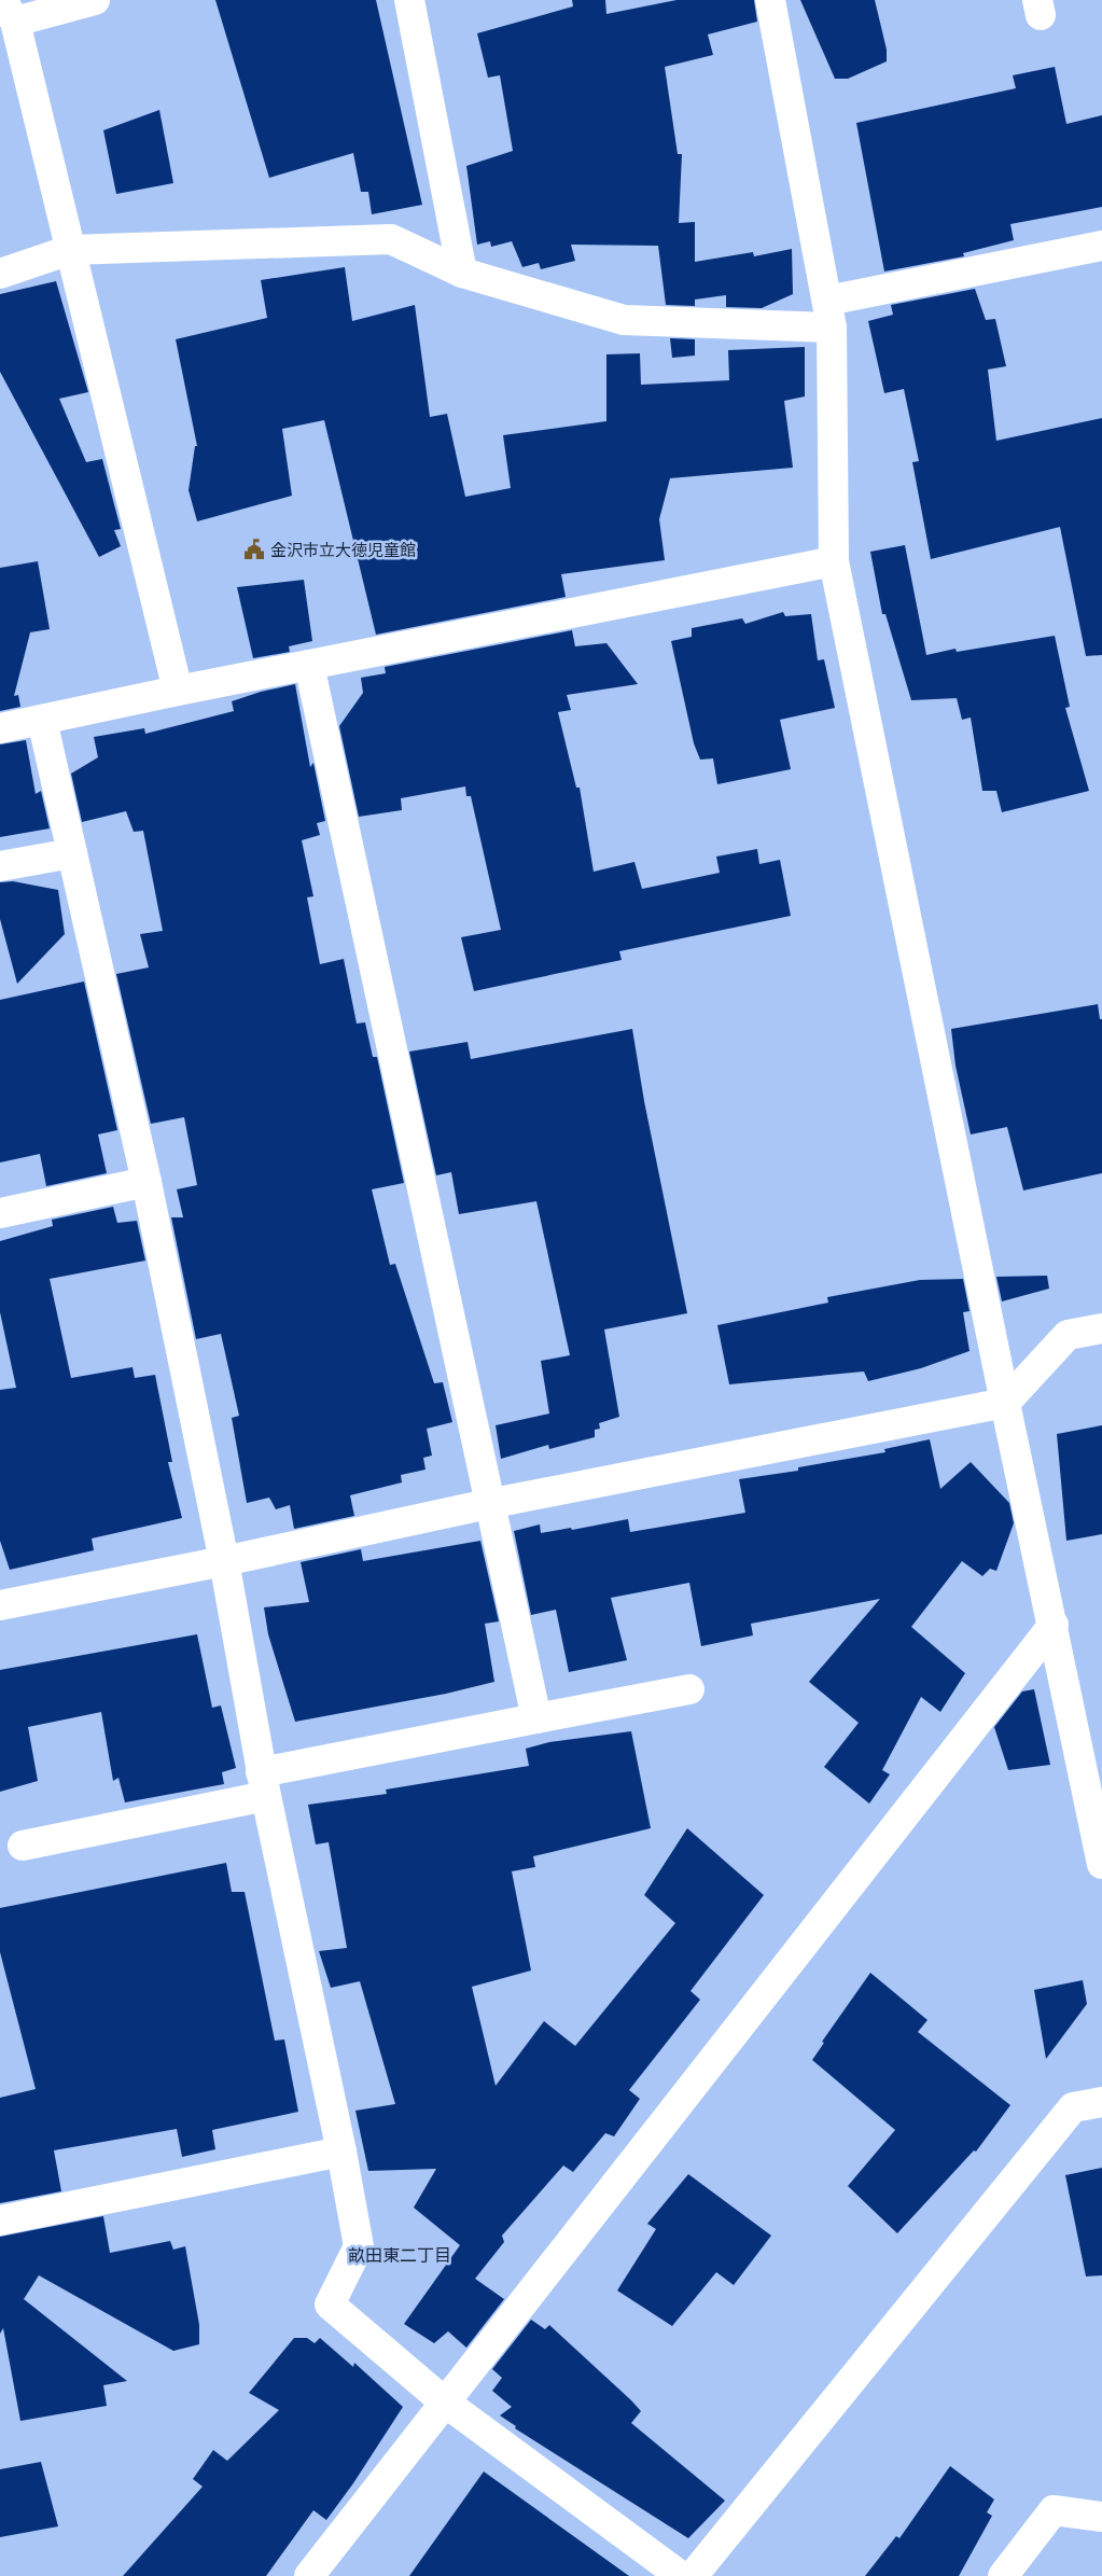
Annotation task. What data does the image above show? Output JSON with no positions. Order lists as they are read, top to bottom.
{
  "districts": ["畝田東二丁目"],
  "places": {
    "public building": ["金沢市立大徳児童館"]
  }
}
